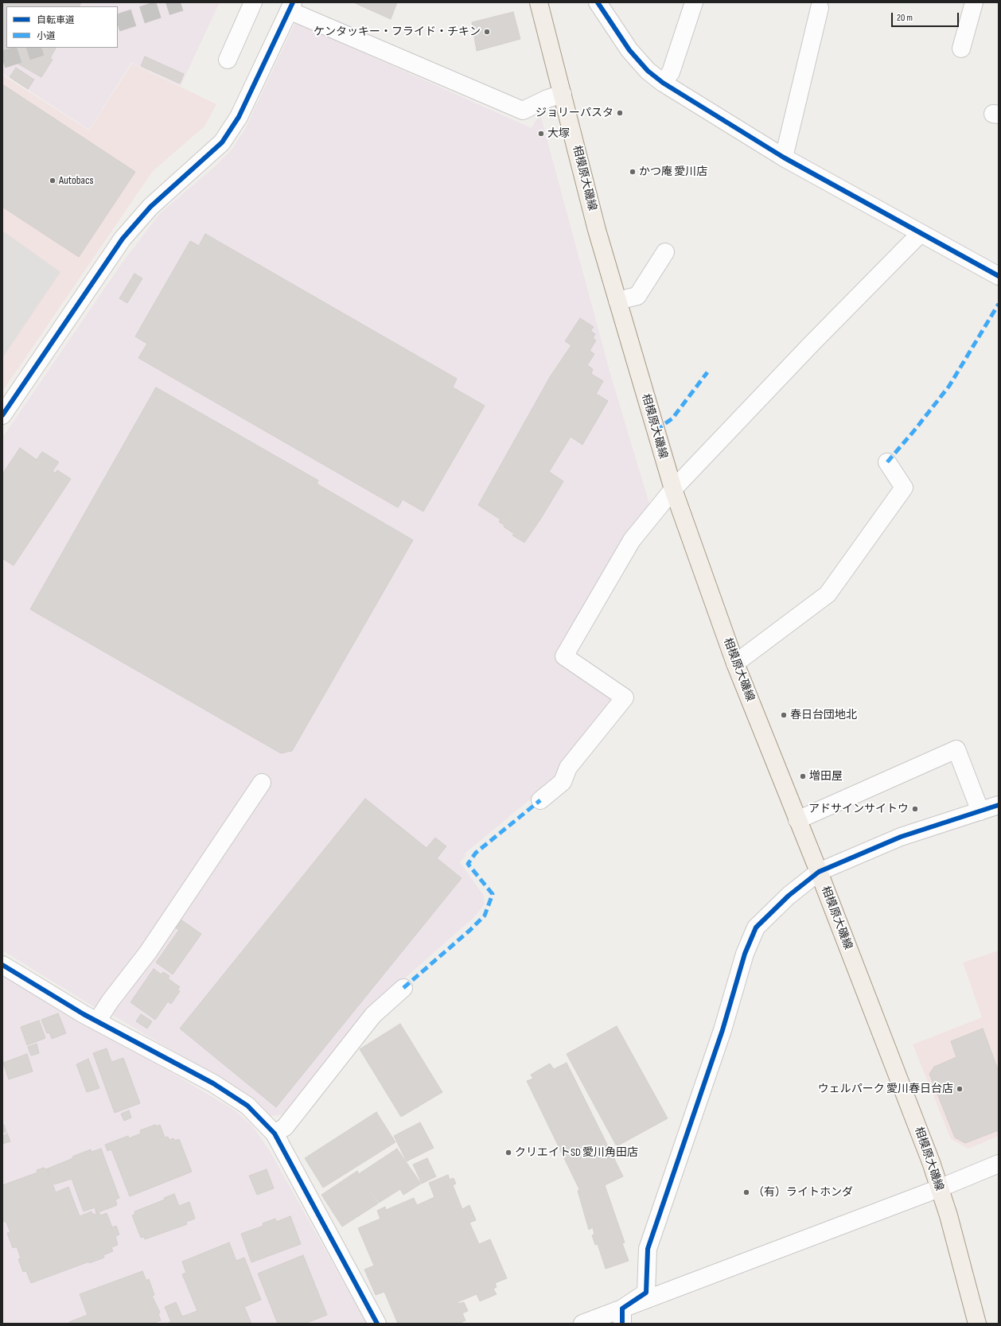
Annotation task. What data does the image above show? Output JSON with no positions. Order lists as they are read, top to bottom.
{
  "streets": {
    "main road": ["相模原大磯線"]
  },
  "places": [
    "ケンタッキー・フライド・チキン",
    "ジョリーパスタ",
    "大塚",
    "かつ庵 愛川店",
    "Autobacs",
    "春日台団地北",
    "増田屋",
    "アドサインサイトウ",
    "ウェルパーク 愛川春日台店",
    "クリエイトSD 愛川角田店",
    "（有）ライトホンダ"
  ],
  "legend": ["自転車道", "小道"],
  "scale_bar": "20 m"
}
